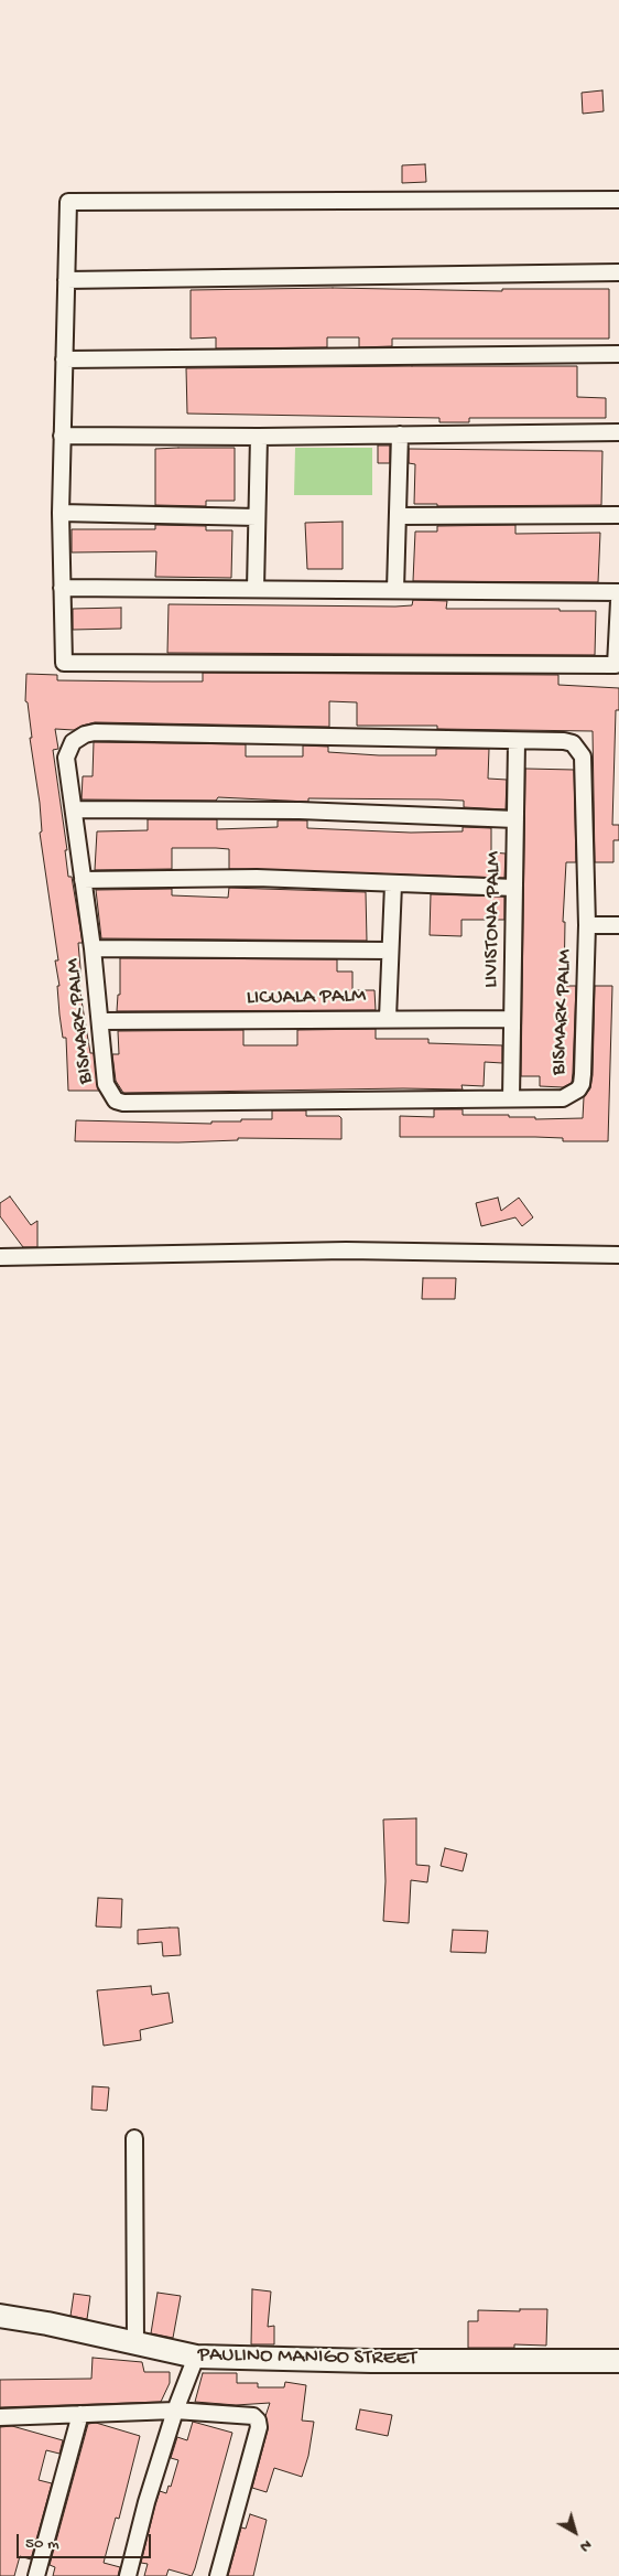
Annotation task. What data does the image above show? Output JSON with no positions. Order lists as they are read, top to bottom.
{
  "streets": {
    "street": [
      "LIVISTONA PALM",
      "LICUALA PALM",
      "BISMARK PALM",
      "PAULINO MANIGO STREET"
    ]
  },
  "crossings": [
    ["LIVISTONA PALM", "LICUALA PALM"],
    ["LIVISTONA PALM", "BISMARK PALM"],
    ["LICUALA PALM", "BISMARK PALM"]
  ],
  "scale_bar": "50 m",
  "north": "bottom right"
}
